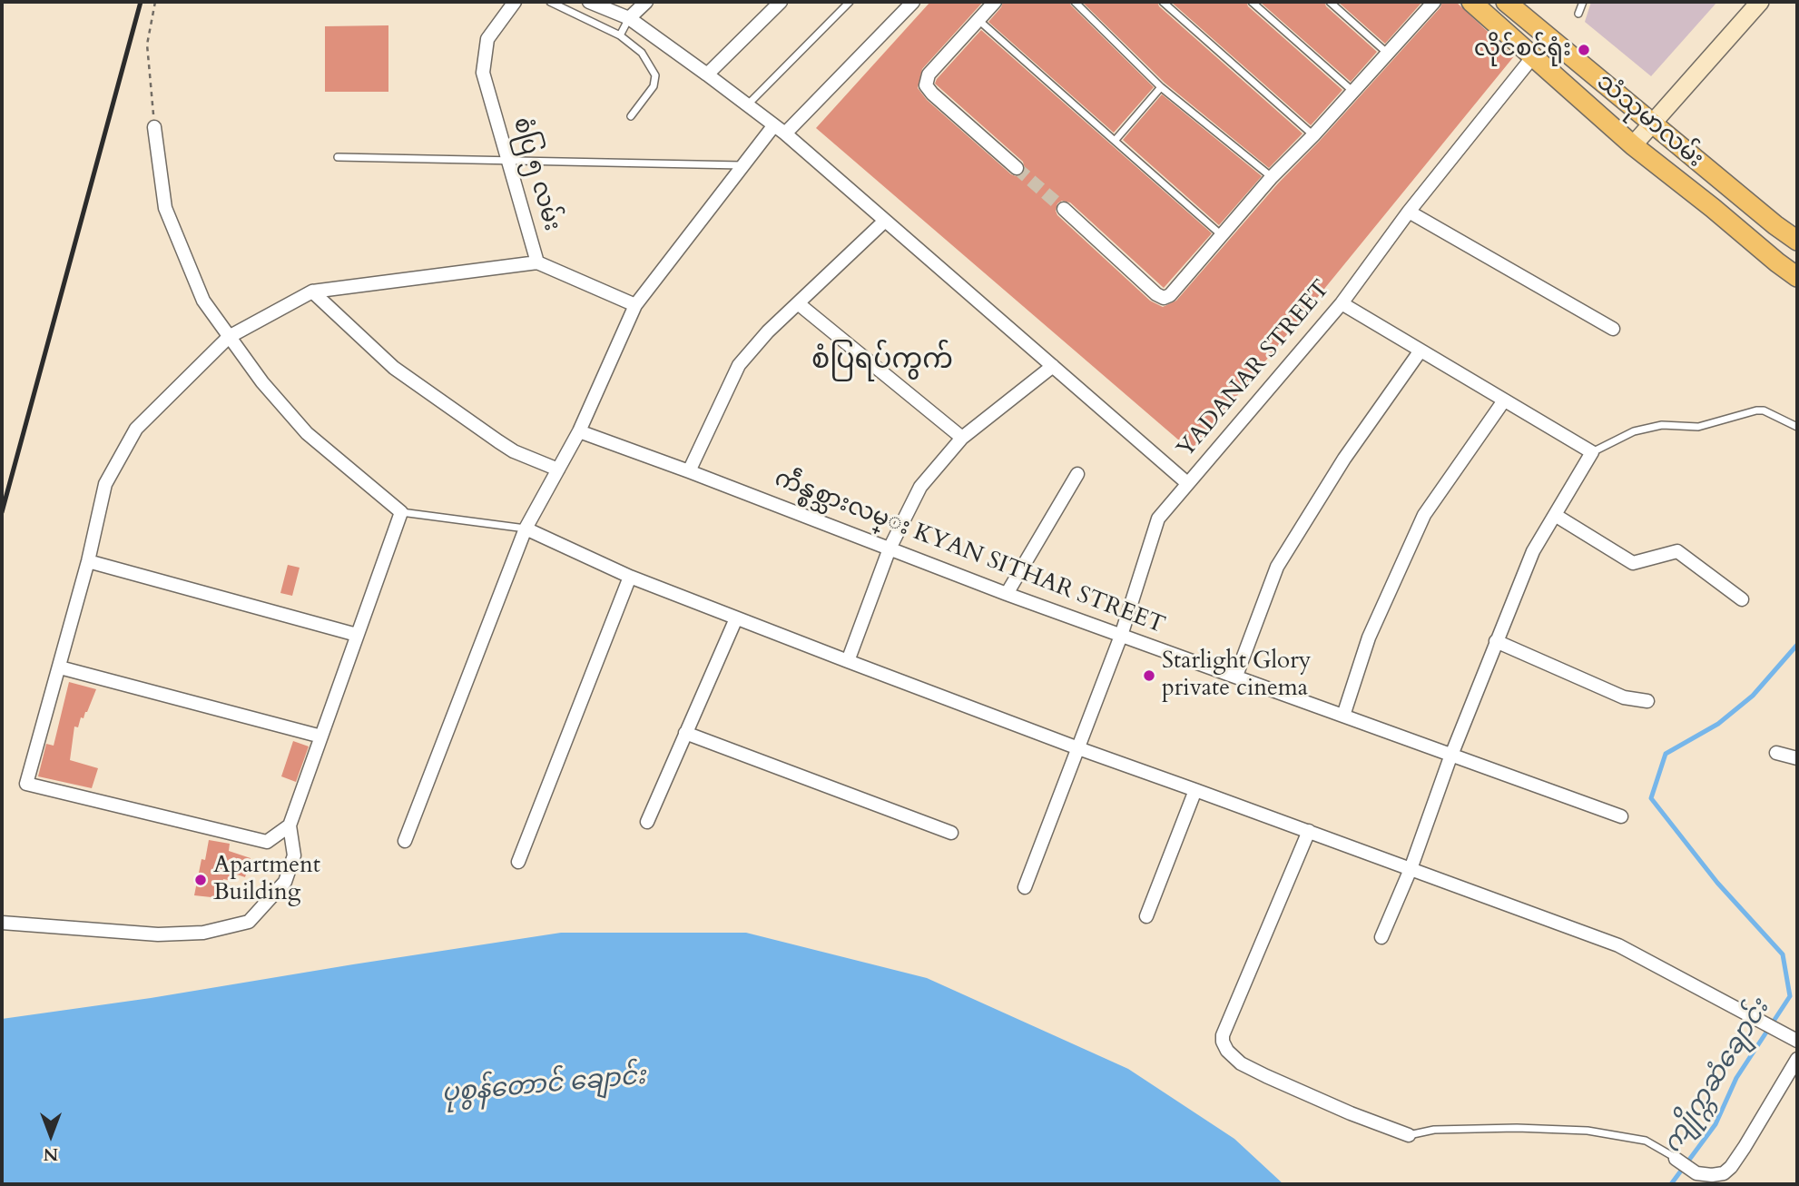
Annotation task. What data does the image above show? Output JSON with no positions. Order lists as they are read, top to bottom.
{
  "streets": {
    "main road": ["သံသုမာလမ်း"],
    "street": ["စံပြ ၅ လမ်း", "YADANAR STREET", "ကဵန္စစ္သားလမ္း KYAN SITHAR STREET"]
  },
  "crossings": [
    ["သံသုမာလမ်း", "YADANAR STREET"],
    ["YADANAR STREET", "ကဵန္စစ္သားလမ္း KYAN SITHAR STREET"]
  ],
  "districts": ["စံပြရပ်ကွက်"],
  "water": ["ကျိုက္ကဆံချောင်း", "ပုစွန်တောင် ချောင်း"],
  "places": ["လိုင်စင်ရုံး", "Starlight Glory private cinema", "Apartment Building"],
  "north": "bottom"
}
